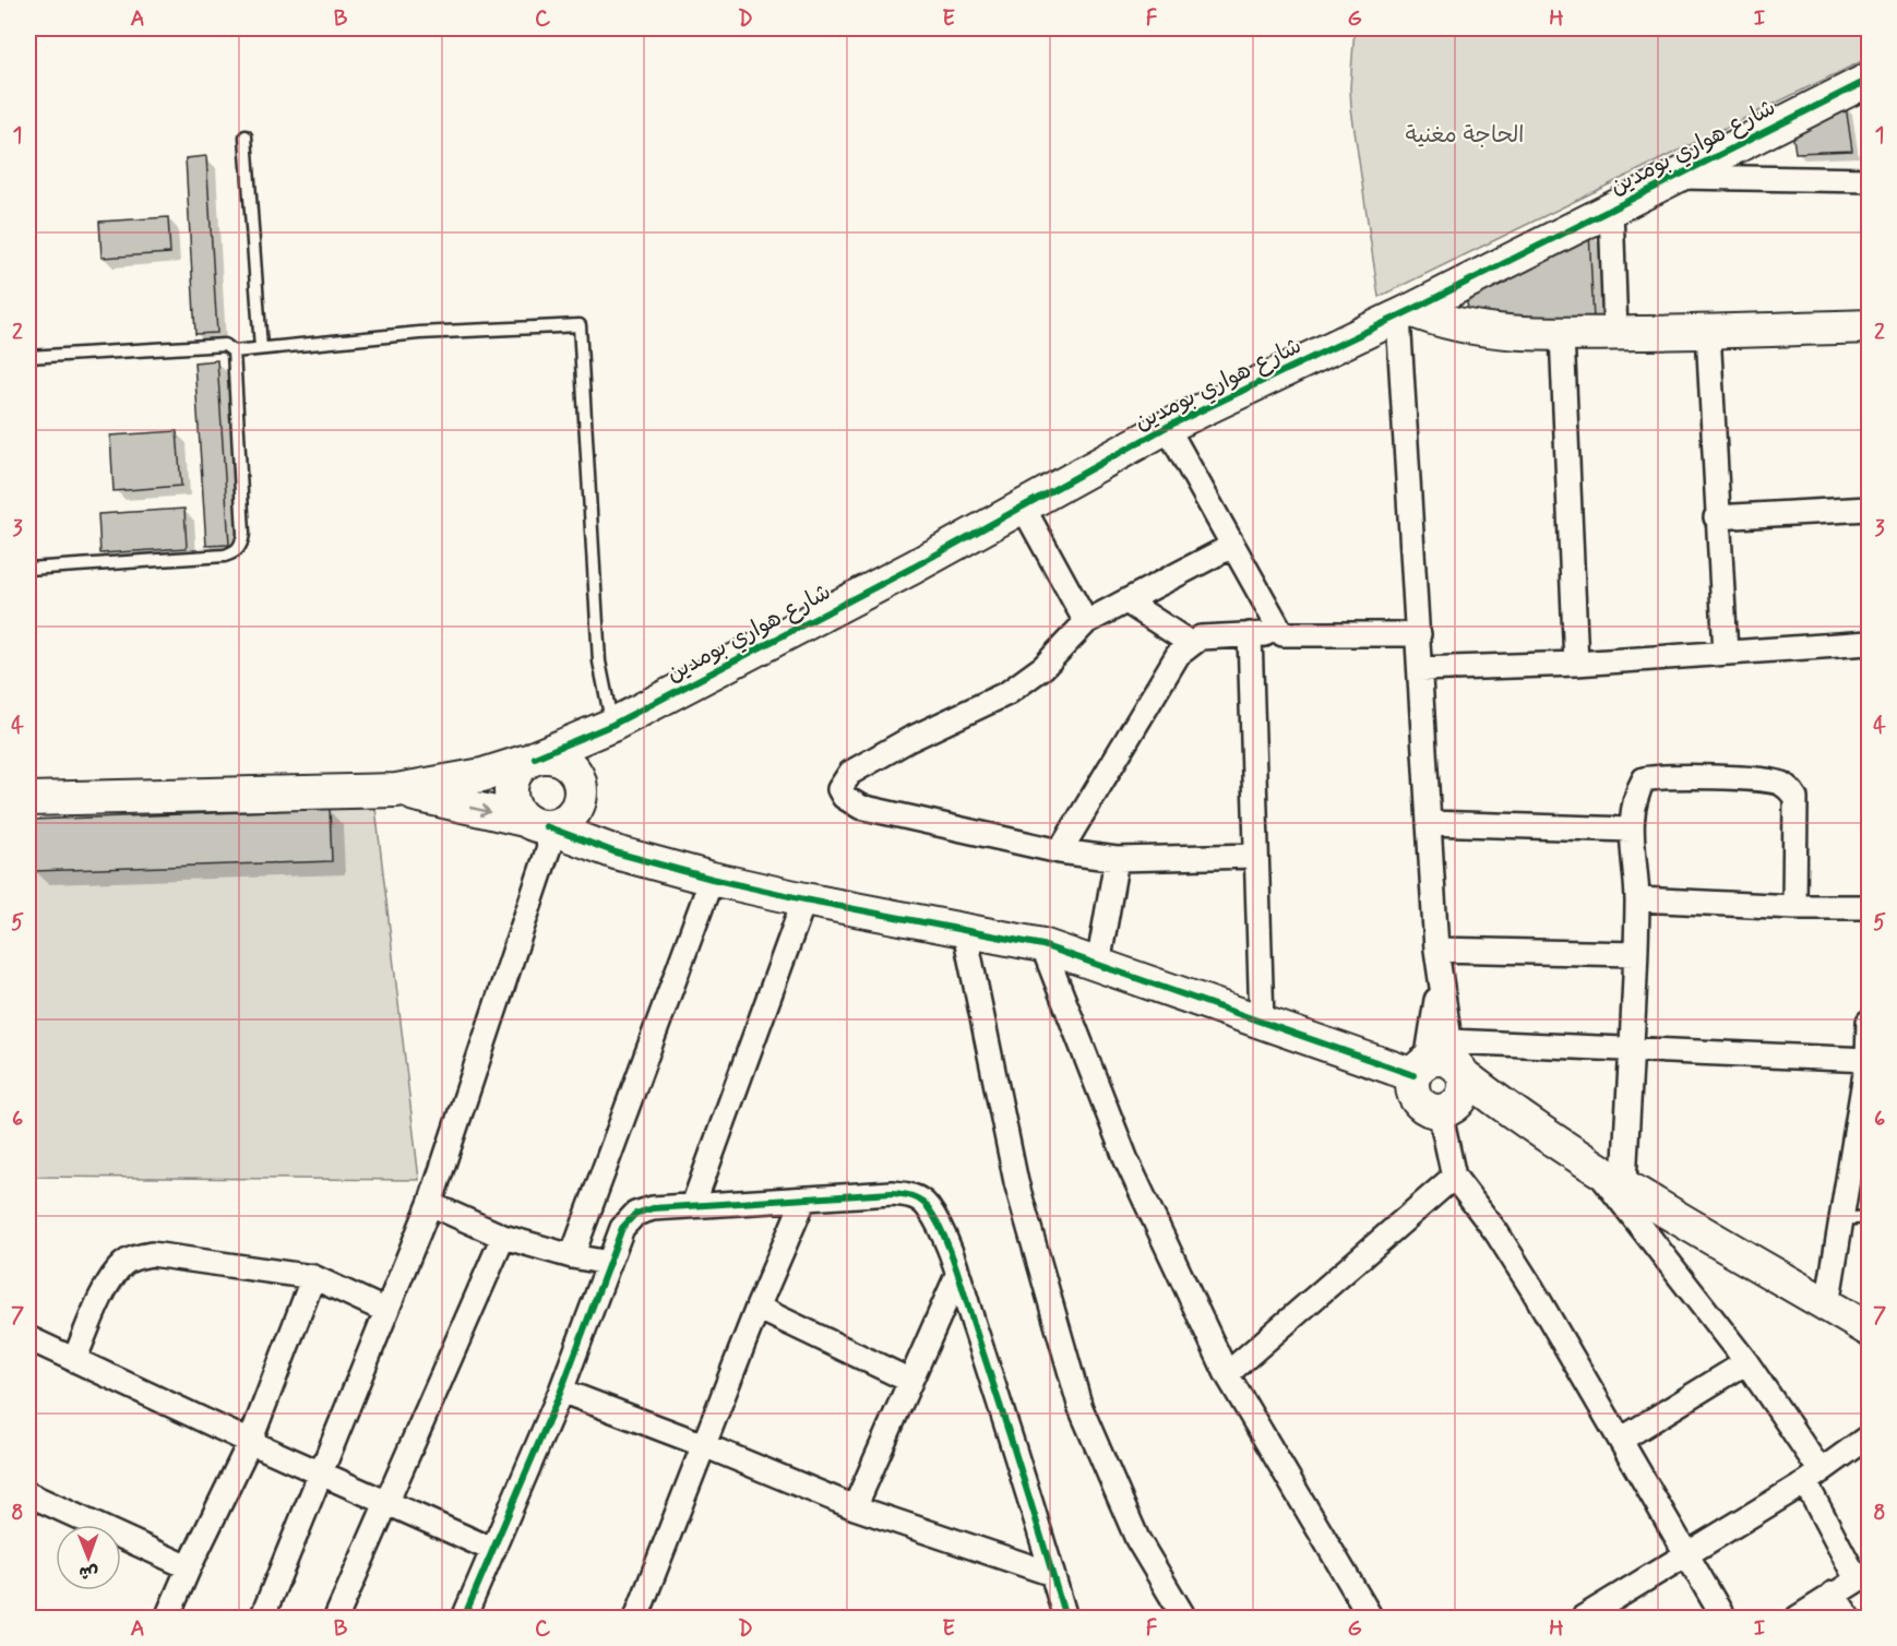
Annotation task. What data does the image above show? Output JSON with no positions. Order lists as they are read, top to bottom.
{
  "streets": {
    "street": ["شارع هواري بومدين"]
  },
  "parks": ["الحاجة مغنية"],
  "north": "bottom",
  "grid": {
    "columns": [
      "A",
      "B",
      "C",
      "D",
      "E",
      "F",
      "G",
      "H",
      "I"
    ],
    "rows": [
      "1",
      "2",
      "3",
      "4",
      "5",
      "6",
      "7",
      "8"
    ]
  }
}
